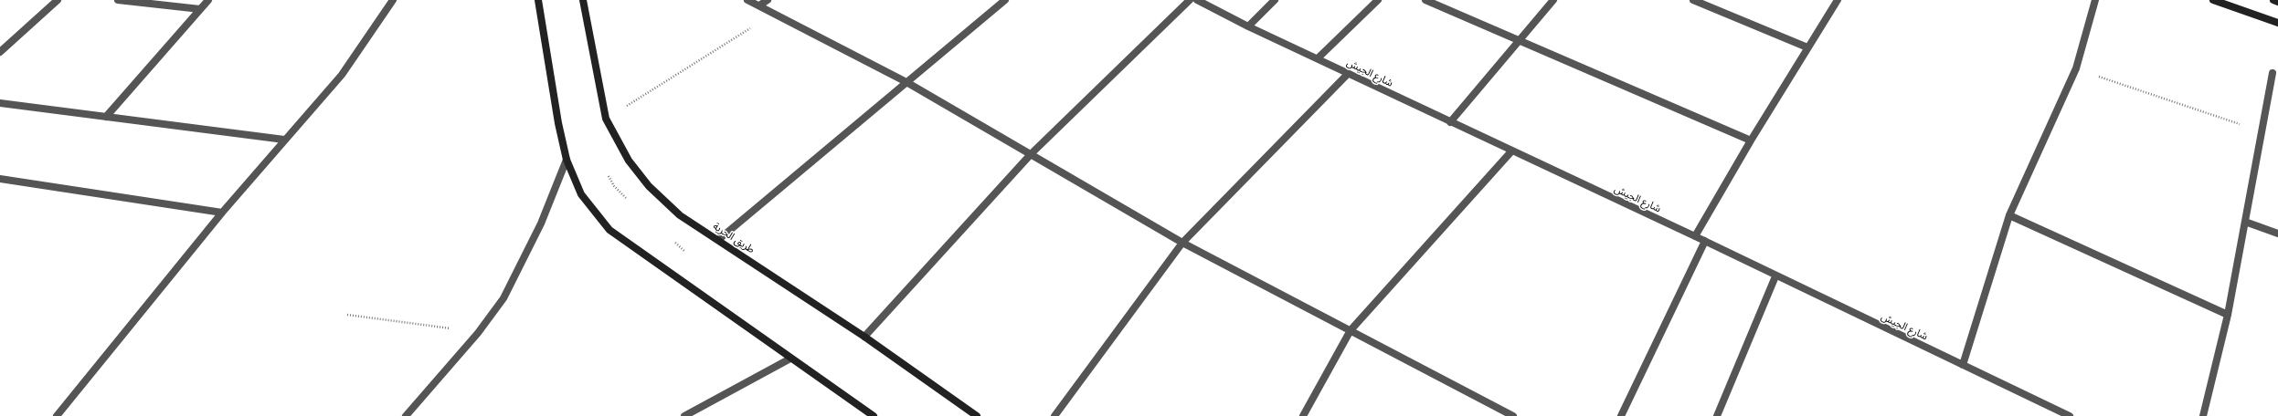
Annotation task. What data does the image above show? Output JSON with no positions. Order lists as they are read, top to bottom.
{
  "streets": {
    "main road": ["طريق الحرية"],
    "street": ["شارع الجيش"]
  }
}
